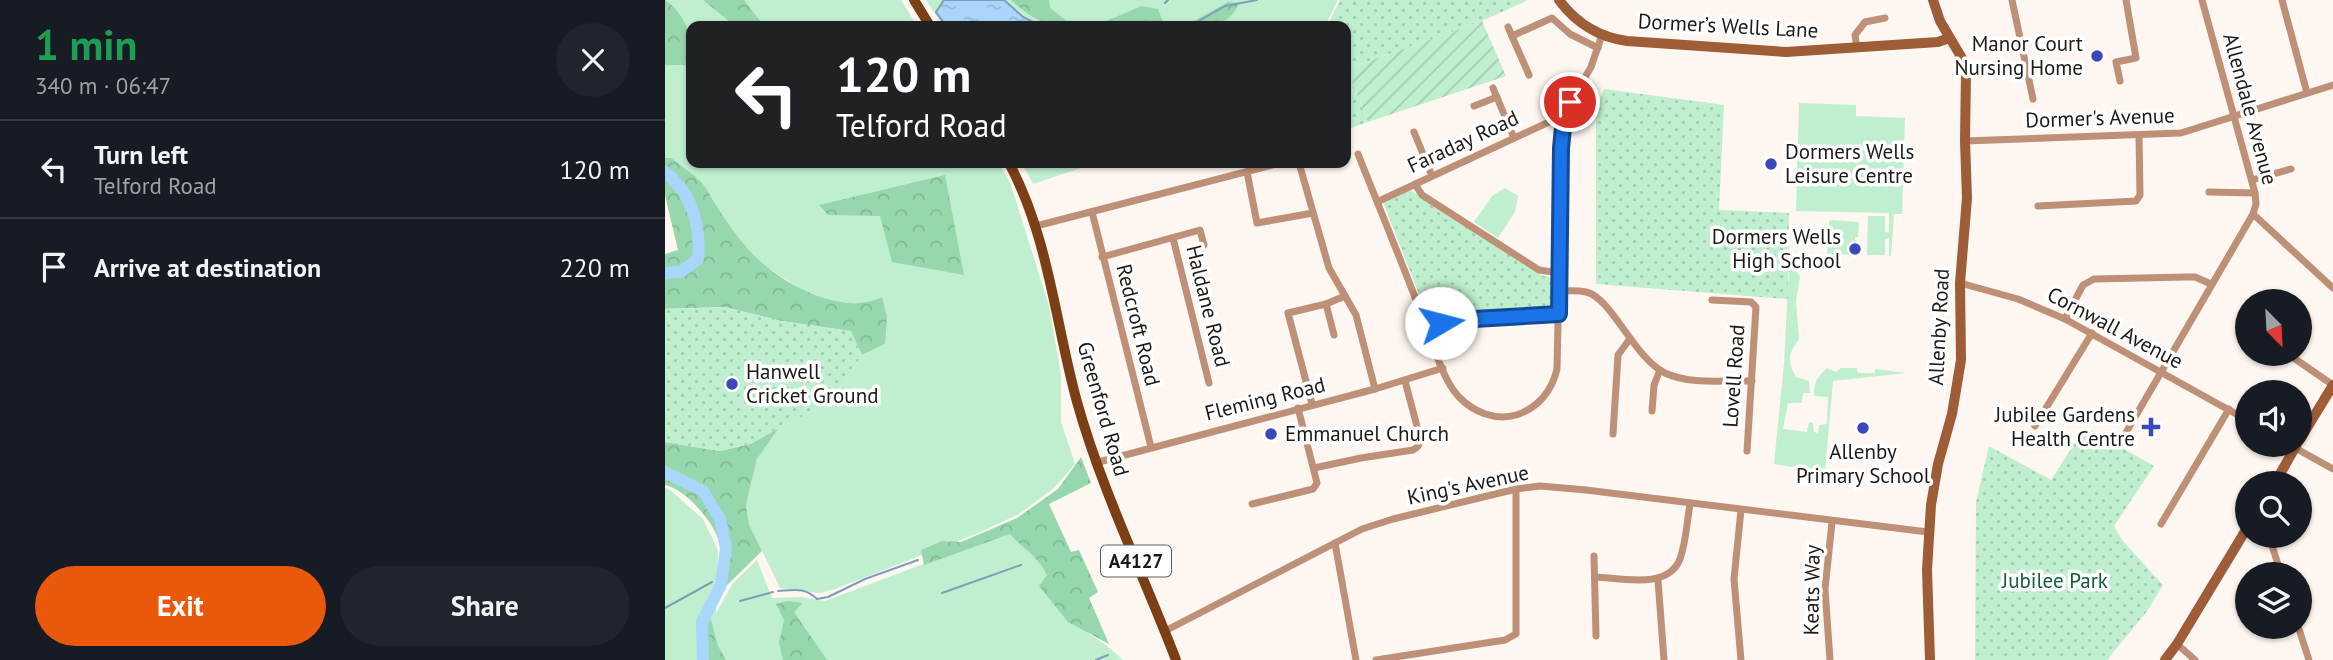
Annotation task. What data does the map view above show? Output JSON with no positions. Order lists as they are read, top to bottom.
{
  "streets": {
    "main road": ["Greenford Road", "A4127"],
    "street": [
      "Dormer’s Wells Lane",
      "Allendale Avenue",
      "Dormer's Avenue",
      "Faraday Road",
      "Haldane Road",
      "Redcroft Road",
      "Allenby Road",
      "Cornwall Avenue",
      "Lovell Road",
      "Fleming Road",
      "King's Avenue",
      "Keats Way"
    ]
  },
  "crossings": [
    ["Dormer’s Wells Lane", "Allenby Road"],
    ["Allendale Avenue", "Dormer's Avenue"],
    ["Allendale Avenue", "Cornwall Avenue"],
    ["Dormer's Avenue", "Allenby Road"],
    ["Haldane Road", "Redcroft Road"],
    ["Redcroft Road", "Fleming Road"],
    ["Allenby Road", "Cornwall Avenue"],
    ["Allenby Road", "King's Avenue"],
    ["Fleming Road", "Greenford Road"],
    ["Greenford Road", "King's Avenue"],
    ["King's Avenue", "Keats Way"]
  ],
  "parks": ["Jubilee Park"],
  "places": {
    "other": [
      "Manor Court Nursing Home",
      "Dormers Wells Leisure Centre",
      "Dormers Wells High School",
      "Hanwell Cricket Ground",
      "Allenby Primary School",
      "Emmanuel Church"
    ],
    "health": ["Jubilee Gardens Health Centre"]
  },
  "north": "bottom right",
  "page": {
    "heading": ["1 min", "340 m · 06:47"],
    "turn": ["120 m", "Telford Road"],
    "list": [
      {
        "name": "Turn left",
        "note": "Telford Road",
        "value": "120 m"
      },
      {
        "name": "Arrive at destination",
        "value": "220 m"
      }
    ],
    "buttons": ["Exit", "Share"]
  }
}
